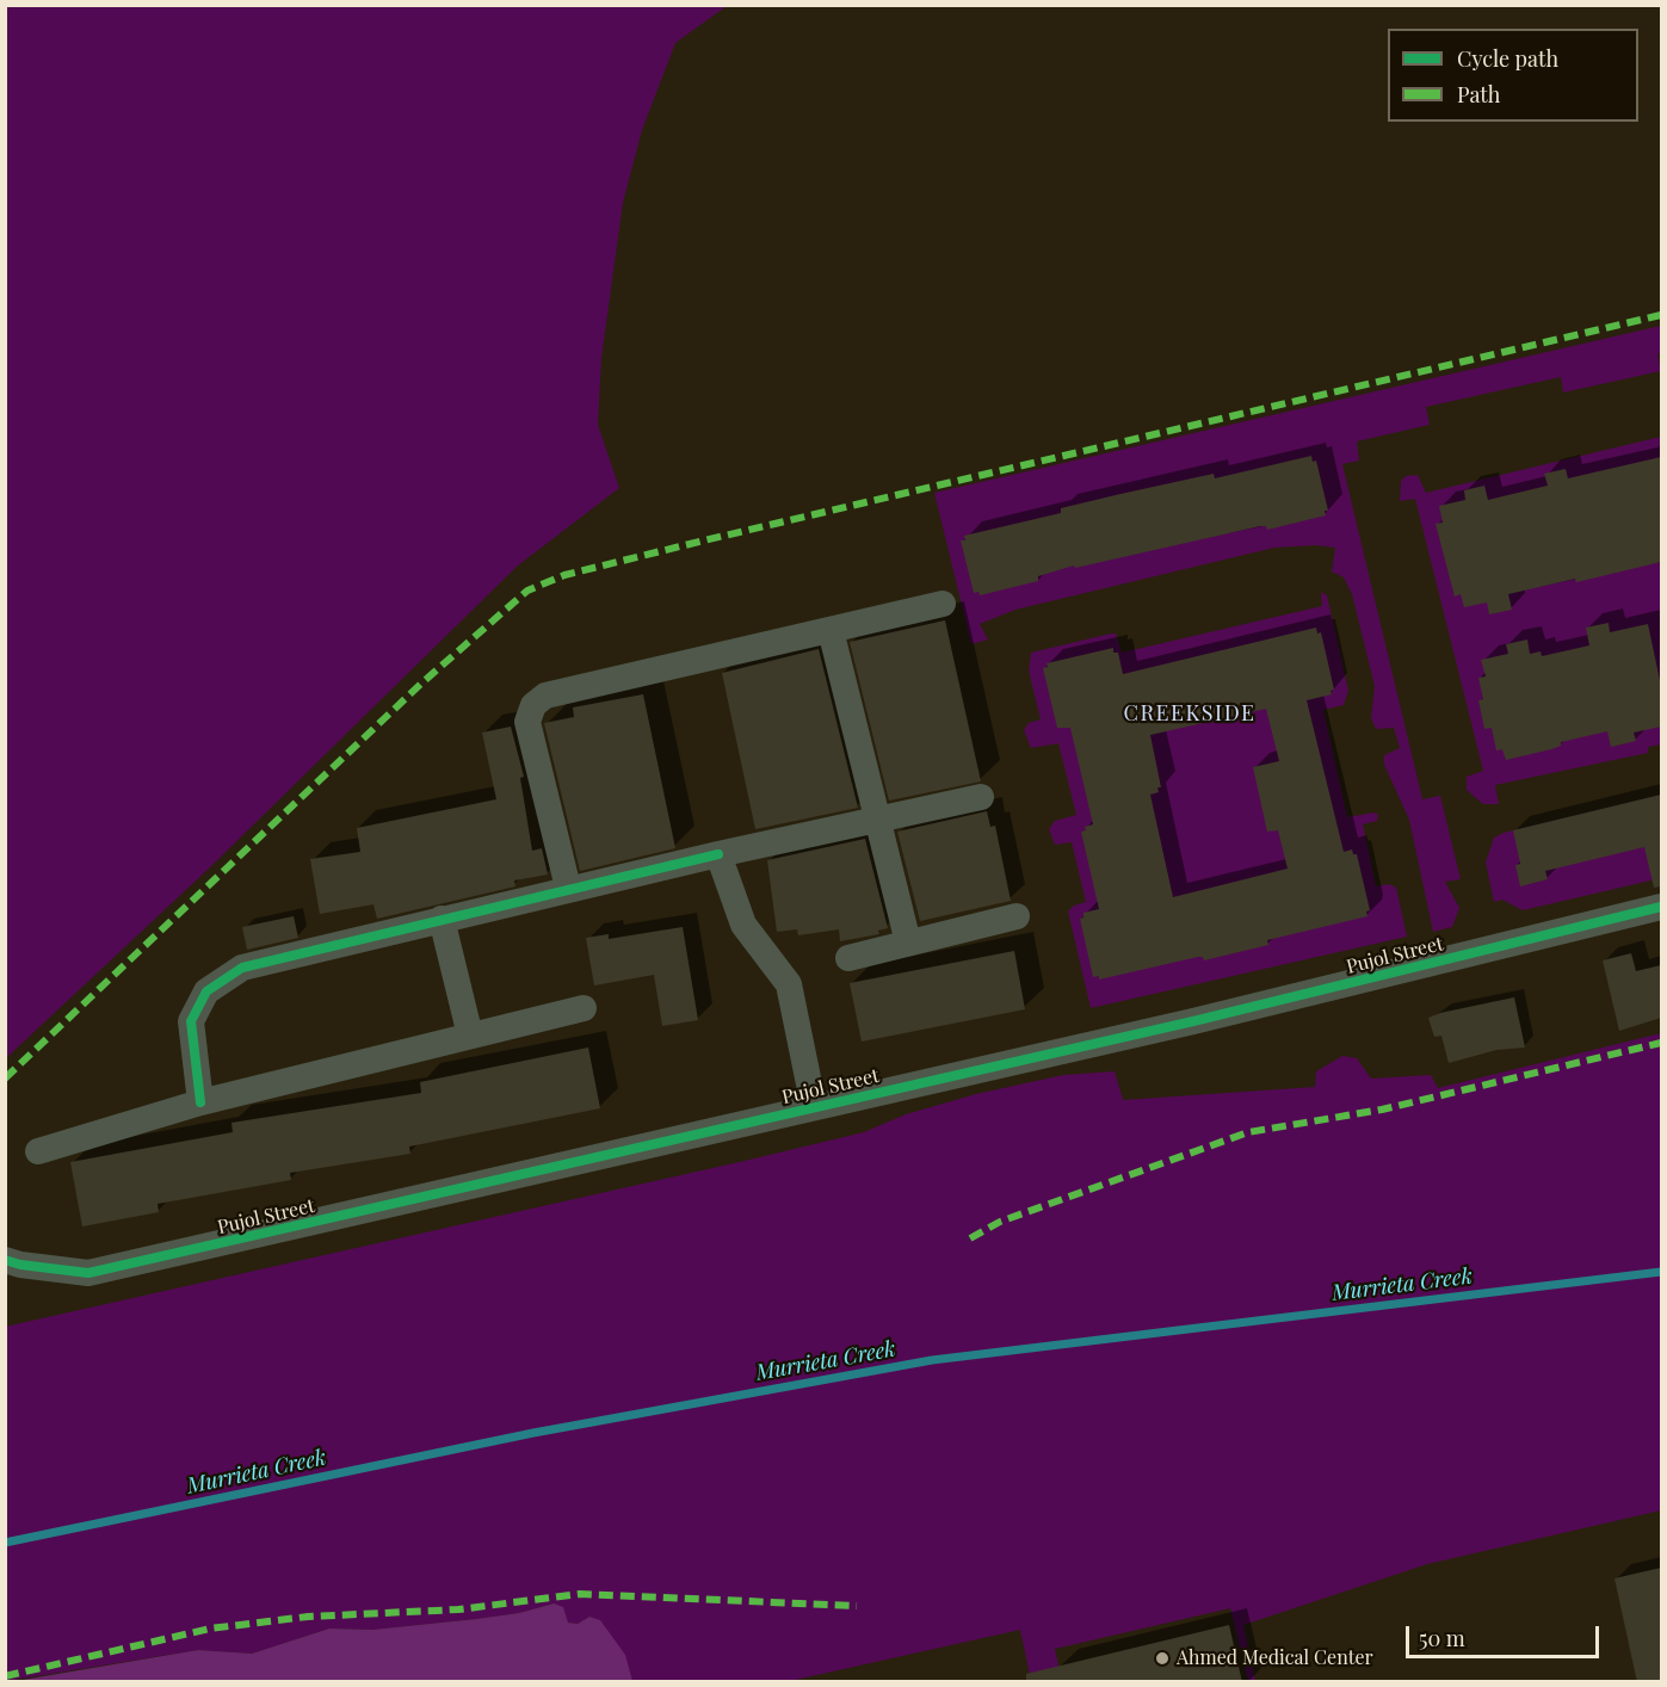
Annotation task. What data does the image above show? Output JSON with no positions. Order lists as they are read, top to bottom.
{
  "streets": {
    "street": ["Pujol Street"]
  },
  "districts": ["CREEKSIDE"],
  "water": ["Murrieta Creek"],
  "places": ["Ahmed Medical Center"],
  "legend": ["Cycle path", "Path"],
  "scale_bar": "50 m"
}
